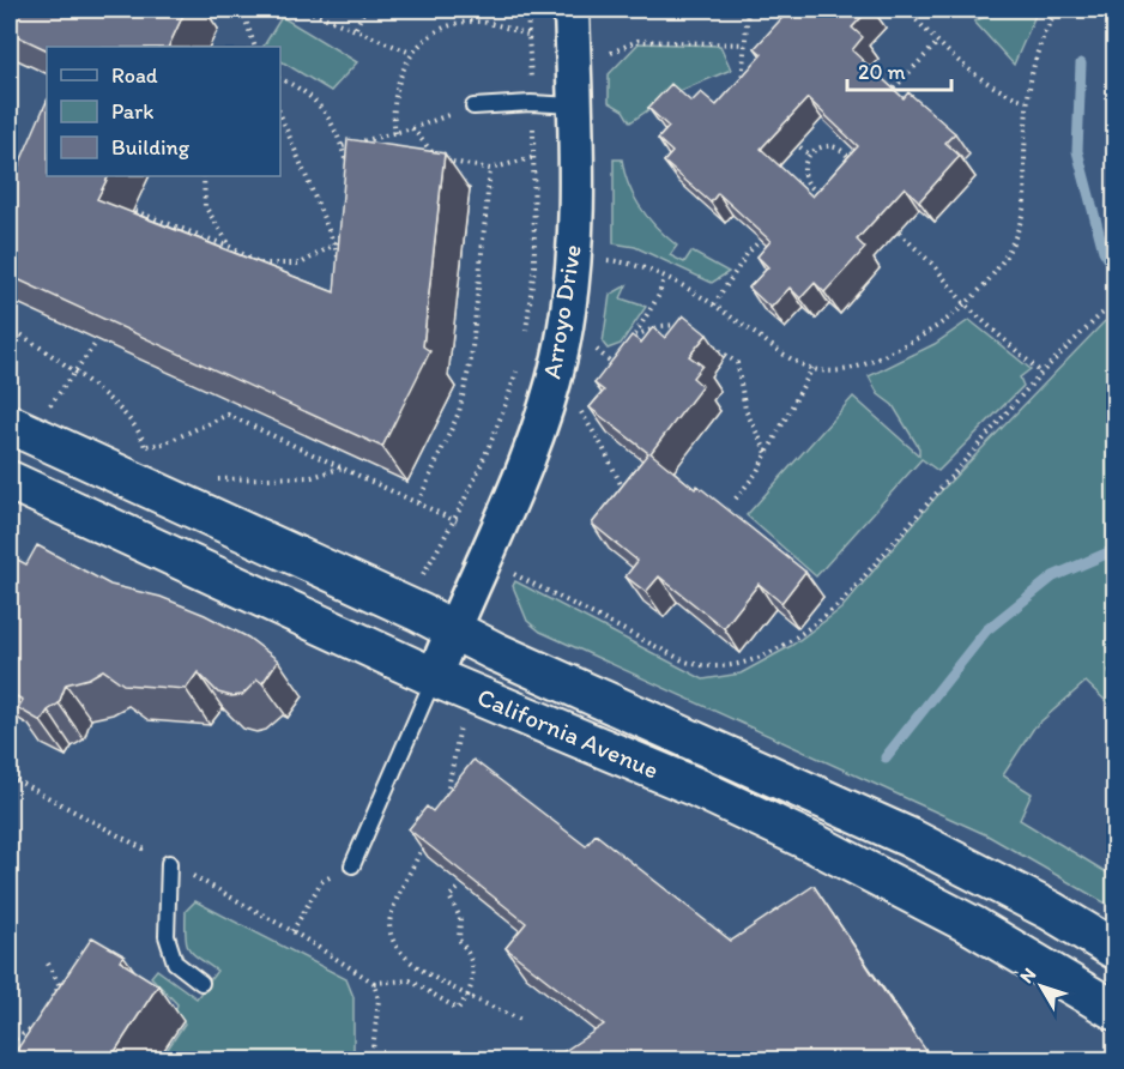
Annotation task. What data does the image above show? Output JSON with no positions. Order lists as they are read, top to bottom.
{
  "streets": {
    "main road": ["California Avenue"],
    "street": ["Arroyo Drive"]
  },
  "crossings": [
    ["Arroyo Drive", "California Avenue"]
  ],
  "legend": ["Road", "Park", "Building"],
  "scale_bar": "20 m",
  "north": "top left"
}
